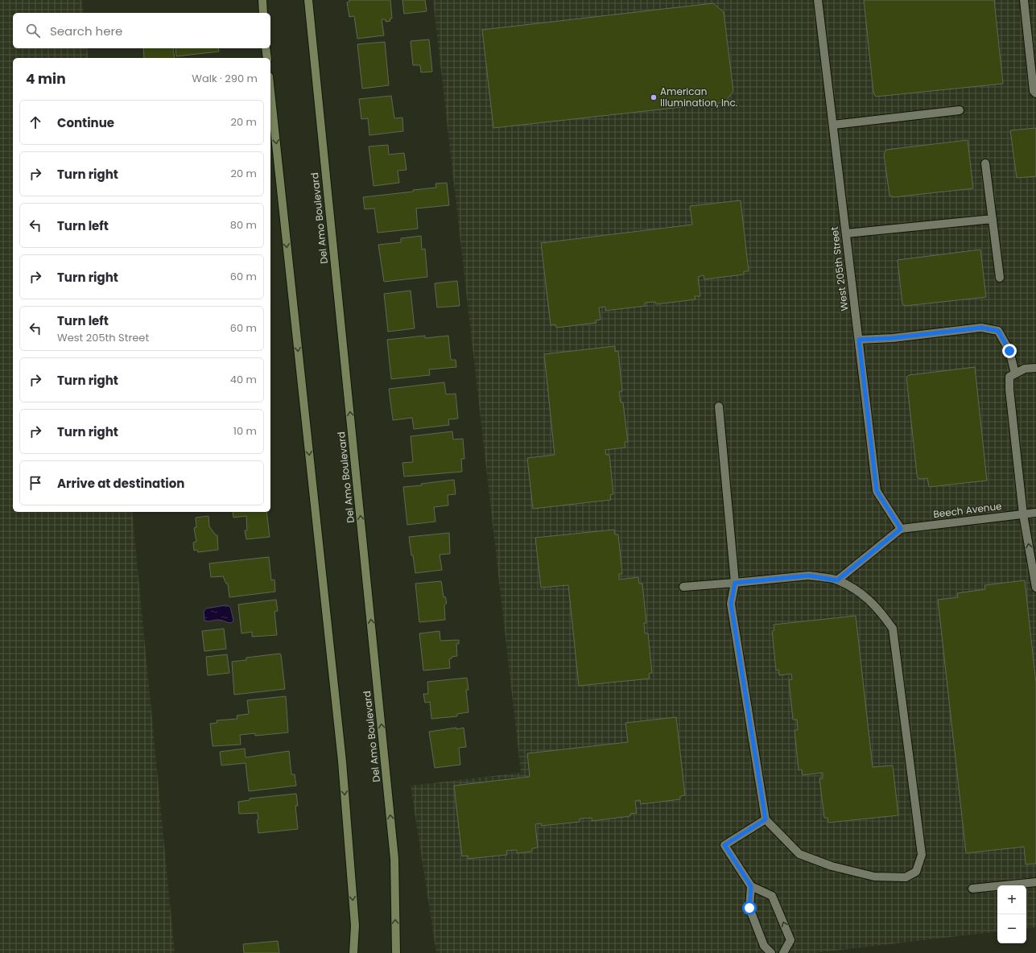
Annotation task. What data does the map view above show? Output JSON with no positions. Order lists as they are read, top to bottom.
{
  "streets": {
    "main road": ["Del Amo Boulevard"],
    "street": ["West 205th Street", "Beech Avenue"]
  },
  "crossings": [
    ["West 205th Street", "Beech Avenue"]
  ],
  "places": ["American Illumination, Inc."],
  "page": {
    "search": "Search here",
    "heading": ["4 min", "Walk · 290 m"],
    "list": [
      ["Continue", "20 m"],
      ["Turn right", "20 m"],
      ["Turn left", "80 m"],
      ["Turn right", "60 m"],
      ["Turn left", "West 205th Street", "60 m"],
      ["Turn right", "40 m"],
      ["Turn right", "10 m"],
      "Arrive at destination"
    ],
    "map_buttons": ["+", "−"]
  }
}
